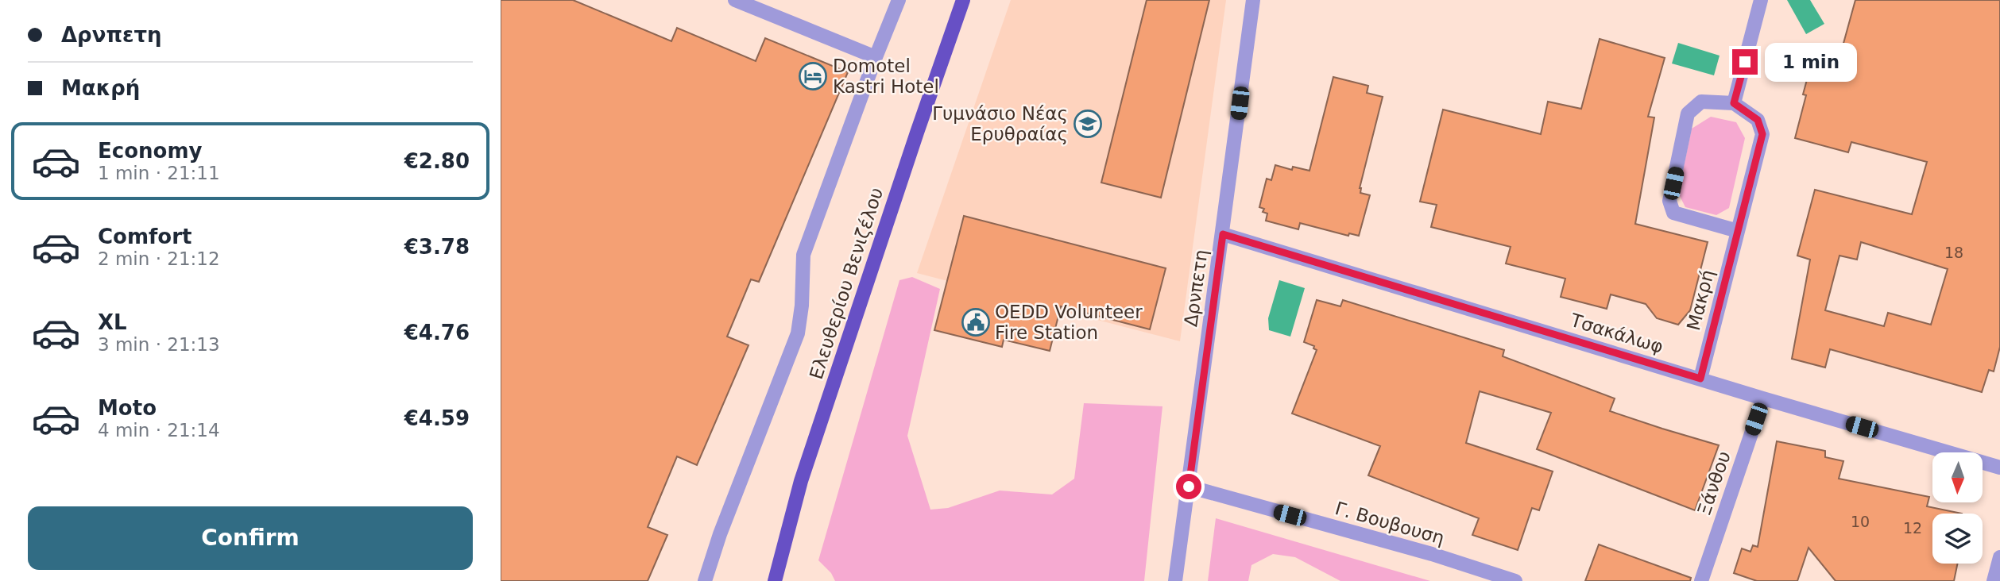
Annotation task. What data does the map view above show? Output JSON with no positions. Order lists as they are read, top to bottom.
{
  "streets": {
    "main road": ["Ελευθερίου Βενιζέλου"],
    "street": [
      "Δρνπετη",
      "Μακρή",
      "Τσακάλωφ",
      "Ξάνθου",
      "Γ. Βουβουση"
    ]
  },
  "crossings": [
    ["Δρνπετη", "Τσακάλωφ"],
    ["Δρνπετη", "Γ. Βουβουση"],
    ["Μακρή", "Τσακάλωφ"],
    ["Τσακάλωφ", "Ξάνθου"]
  ],
  "places": {
    "hotel": ["Domotel Kastri Hotel"],
    "school or university": ["Γυμνάσιο Νέας Ερυθραίας"],
    "public building": ["OEDD Volunteer Fire Station"]
  },
  "house_numbers": ["18", "10", "12"],
  "north": "bottom",
  "page": {
    "banner": ["Δρνπετη", "Μακρή"],
    "bubble": "1 min",
    "list": [
      {
        "name": "Economy",
        "note": "1 min · 21:11",
        "value": "€2.80"
      },
      {
        "name": "Comfort",
        "note": "2 min · 21:12",
        "value": "€3.78"
      },
      {
        "name": "XL",
        "note": "3 min · 21:13",
        "value": "€4.76"
      },
      {
        "name": "Moto",
        "note": "4 min · 21:14",
        "value": "€4.59"
      }
    ],
    "buttons": "Confirm"
  }
}
